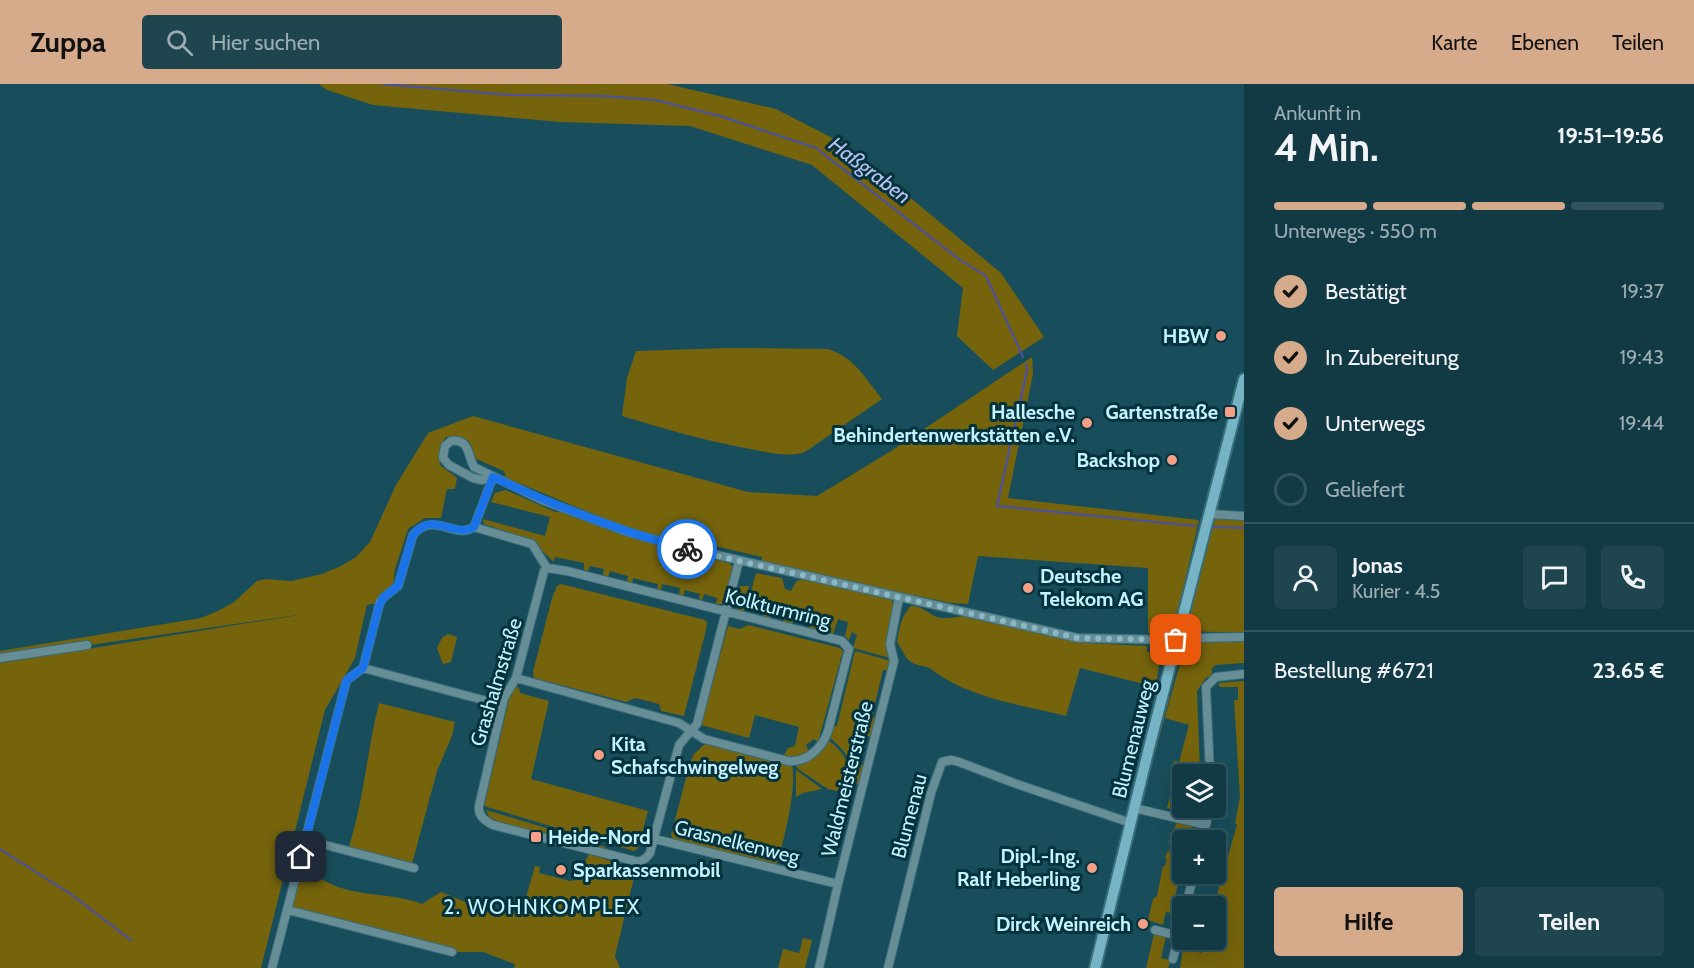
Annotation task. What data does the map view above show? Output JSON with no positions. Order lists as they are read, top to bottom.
{
  "streets": {
    "street": [
      "Kolkturmring",
      "Grashalmstraße",
      "Blumenauweg",
      "Waldmeisterstraße",
      "Blumenau",
      "Grasnelkenweg"
    ]
  },
  "crossings": [
    ["Kolkturmring", "Grashalmstraße"],
    ["Kolkturmring", "Blumenauweg"],
    ["Kolkturmring", "Waldmeisterstraße"],
    ["Grashalmstraße", "Grasnelkenweg"],
    ["Blumenauweg", "Blumenau"],
    ["Waldmeisterstraße", "Grasnelkenweg"]
  ],
  "districts": ["2. WOHNKOMPLEX"],
  "water": ["Haßgraben"],
  "places": {
    "other": [
      "HBW",
      "Hallesche Behindertenwerkstätten e.V.",
      "Backshop",
      "Deutsche Telekom AG",
      "Kita Schafschwingelweg",
      "Dipl.-Ing. Ralf Heberling",
      "Sparkassenmobil",
      "Dirck Weinreich"
    ],
    "transit": ["Gartenstraße", "Heide-Nord"]
  },
  "page": {
    "header": "Zuppa",
    "search": "Hier suchen",
    "nav": ["Karte", "Ebenen", "Teilen"],
    "heading": ["4 Min.", "Ankunft in", "19:51–19:56"],
    "panel": [
      "Jonas",
      "Kurier · 4.5",
      "Bestellung #6721",
      "23.65 €"
    ],
    "bar": "Unterwegs · 550 m",
    "list": [
      ["Bestätigt", "19:37"],
      ["In Zubereitung", "19:43"],
      ["Unterwegs", "19:44"],
      "Geliefert"
    ],
    "map_buttons": ["+", "−"],
    "buttons": ["Hilfe", "Teilen"]
  }
}
